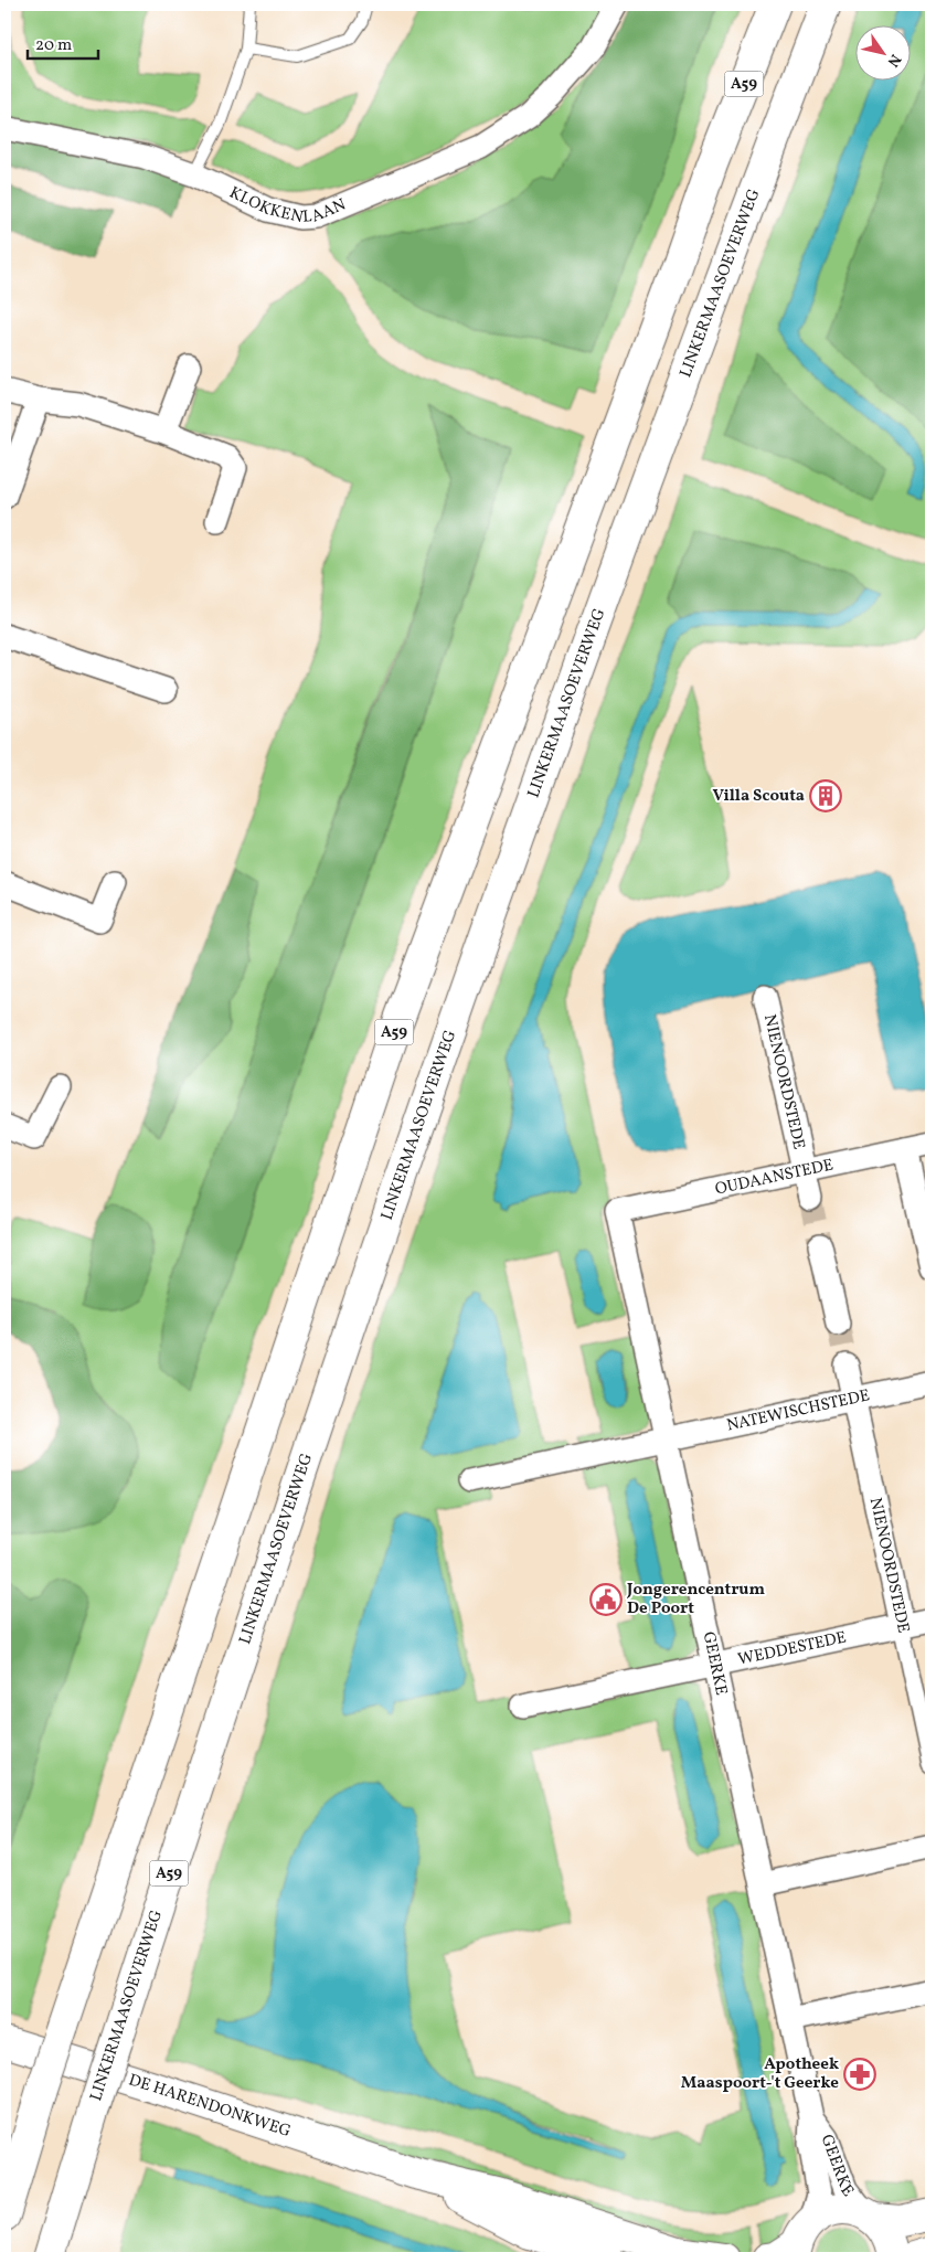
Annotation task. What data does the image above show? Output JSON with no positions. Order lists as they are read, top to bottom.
{
  "streets": {
    "main road": ["A59", "LINKERMAASOEVERWEG", "DE HARENDONKWEG"],
    "street": [
      "KLOKKENLAAN",
      "NIENOORDSTEDE",
      "OUDAANSTEDE",
      "NATEWISCHSTEDE",
      "WEDDESTEDE",
      "GEERKE"
    ]
  },
  "crossings": [
    ["NIENOORDSTEDE", "OUDAANSTEDE"],
    ["NIENOORDSTEDE", "NATEWISCHSTEDE"],
    ["NIENOORDSTEDE", "WEDDESTEDE"],
    ["OUDAANSTEDE", "GEERKE"],
    ["NATEWISCHSTEDE", "GEERKE"],
    ["WEDDESTEDE", "GEERKE"]
  ],
  "places": {
    "building": ["Villa Scouta"],
    "public building": ["Jongerencentrum De Poort"],
    "pharmacy": ["Apotheek Maaspoort-'t Geerke"]
  },
  "scale_bar": "20 m",
  "north": "bottom right"
}
